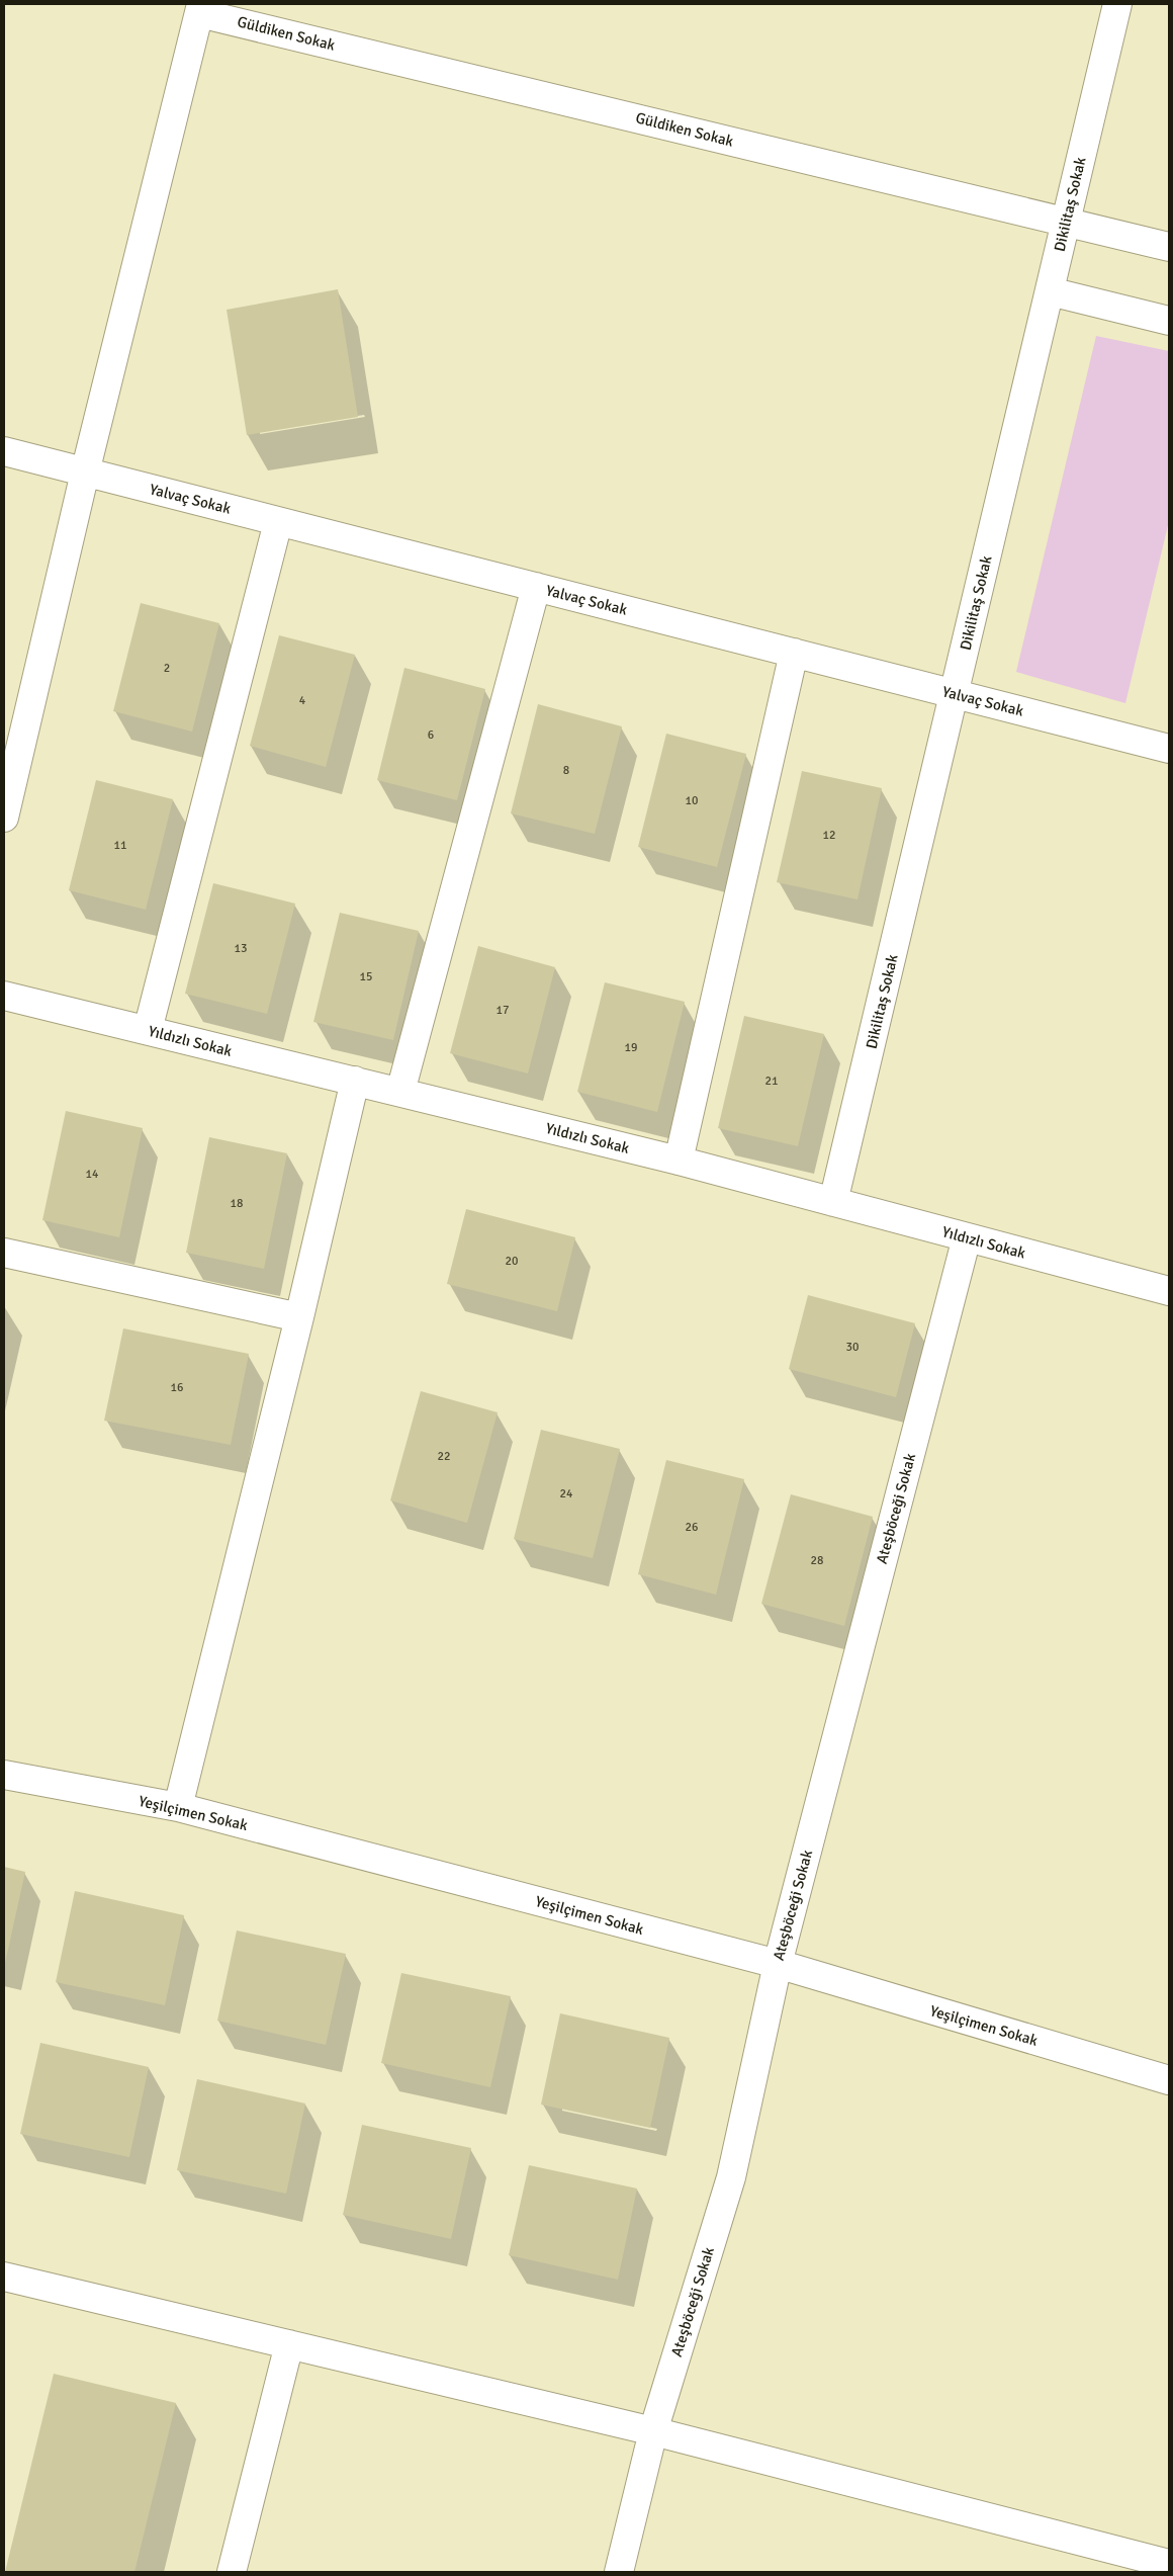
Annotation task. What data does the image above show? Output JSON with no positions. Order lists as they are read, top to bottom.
{
  "streets": {
    "street": [
      "Güldiken Sokak",
      "Dikilitaş Sokak",
      "Yalvaç Sokak",
      "Yıldızlı Sokak",
      "Ateşböceği Sokak",
      "Yeşilçimen Sokak"
    ]
  },
  "crossings": [
    ["Güldiken Sokak", "Dikilitaş Sokak"],
    ["Dikilitaş Sokak", "Yalvaç Sokak"],
    ["Dikilitaş Sokak", "Yıldızlı Sokak"],
    ["Yıldızlı Sokak", "Ateşböceği Sokak"],
    ["Ateşböceği Sokak", "Yeşilçimen Sokak"]
  ],
  "house_numbers": [
    "2",
    "4",
    "6",
    "8",
    "10",
    "12",
    "11",
    "13",
    "15",
    "17",
    "19",
    "21",
    "14",
    "18",
    "20",
    "30",
    "16",
    "22",
    "24",
    "26",
    "28"
  ]
}
